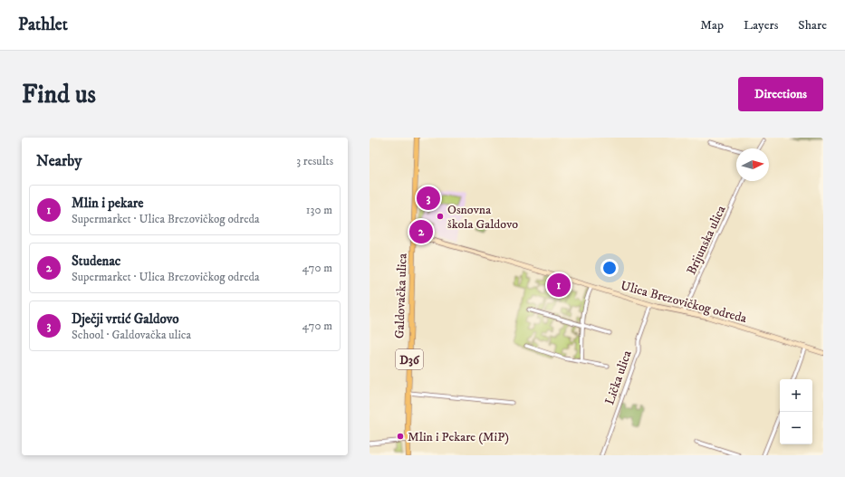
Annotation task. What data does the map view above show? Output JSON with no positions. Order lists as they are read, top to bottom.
{
  "streets": {
    "main road": ["Galdovačka ulica", "Ulica Brezovičkog odreda", "D36"],
    "street": ["Brijunska ulica", "Lička ulica"]
  },
  "crossings": [
    ["Brijunska ulica", "Ulica Brezovičkog odreda"],
    ["Galdovačka ulica", "Ulica Brezovičkog odreda"],
    ["Ulica Brezovičkog odreda", "Lička ulica"]
  ],
  "places": ["Osnovna škola Galdovo", "Mlin i Pekare (MiP)"],
  "north": "right",
  "page": {
    "header": "Pathlet",
    "nav": ["Map", "Layers", "Share"],
    "buttons": "Directions",
    "title": "Find us",
    "heading": ["Nearby", "3 results"],
    "list": [
      {
        "mark": "1",
        "name": "Mlin i pekare",
        "note": "Supermarket · Ulica Brezovičkog odreda",
        "value": "130 m"
      },
      {
        "mark": "2",
        "name": "Studenac",
        "note": "Supermarket · Ulica Brezovičkog odreda",
        "value": "470 m"
      },
      {
        "mark": "3",
        "name": "Dječji vrtić Galdovo",
        "note": "School · Galdovačka ulica",
        "value": "470 m"
      }
    ],
    "pins": ["3", "2", "1"],
    "map_buttons": ["+", "−"]
  }
}
